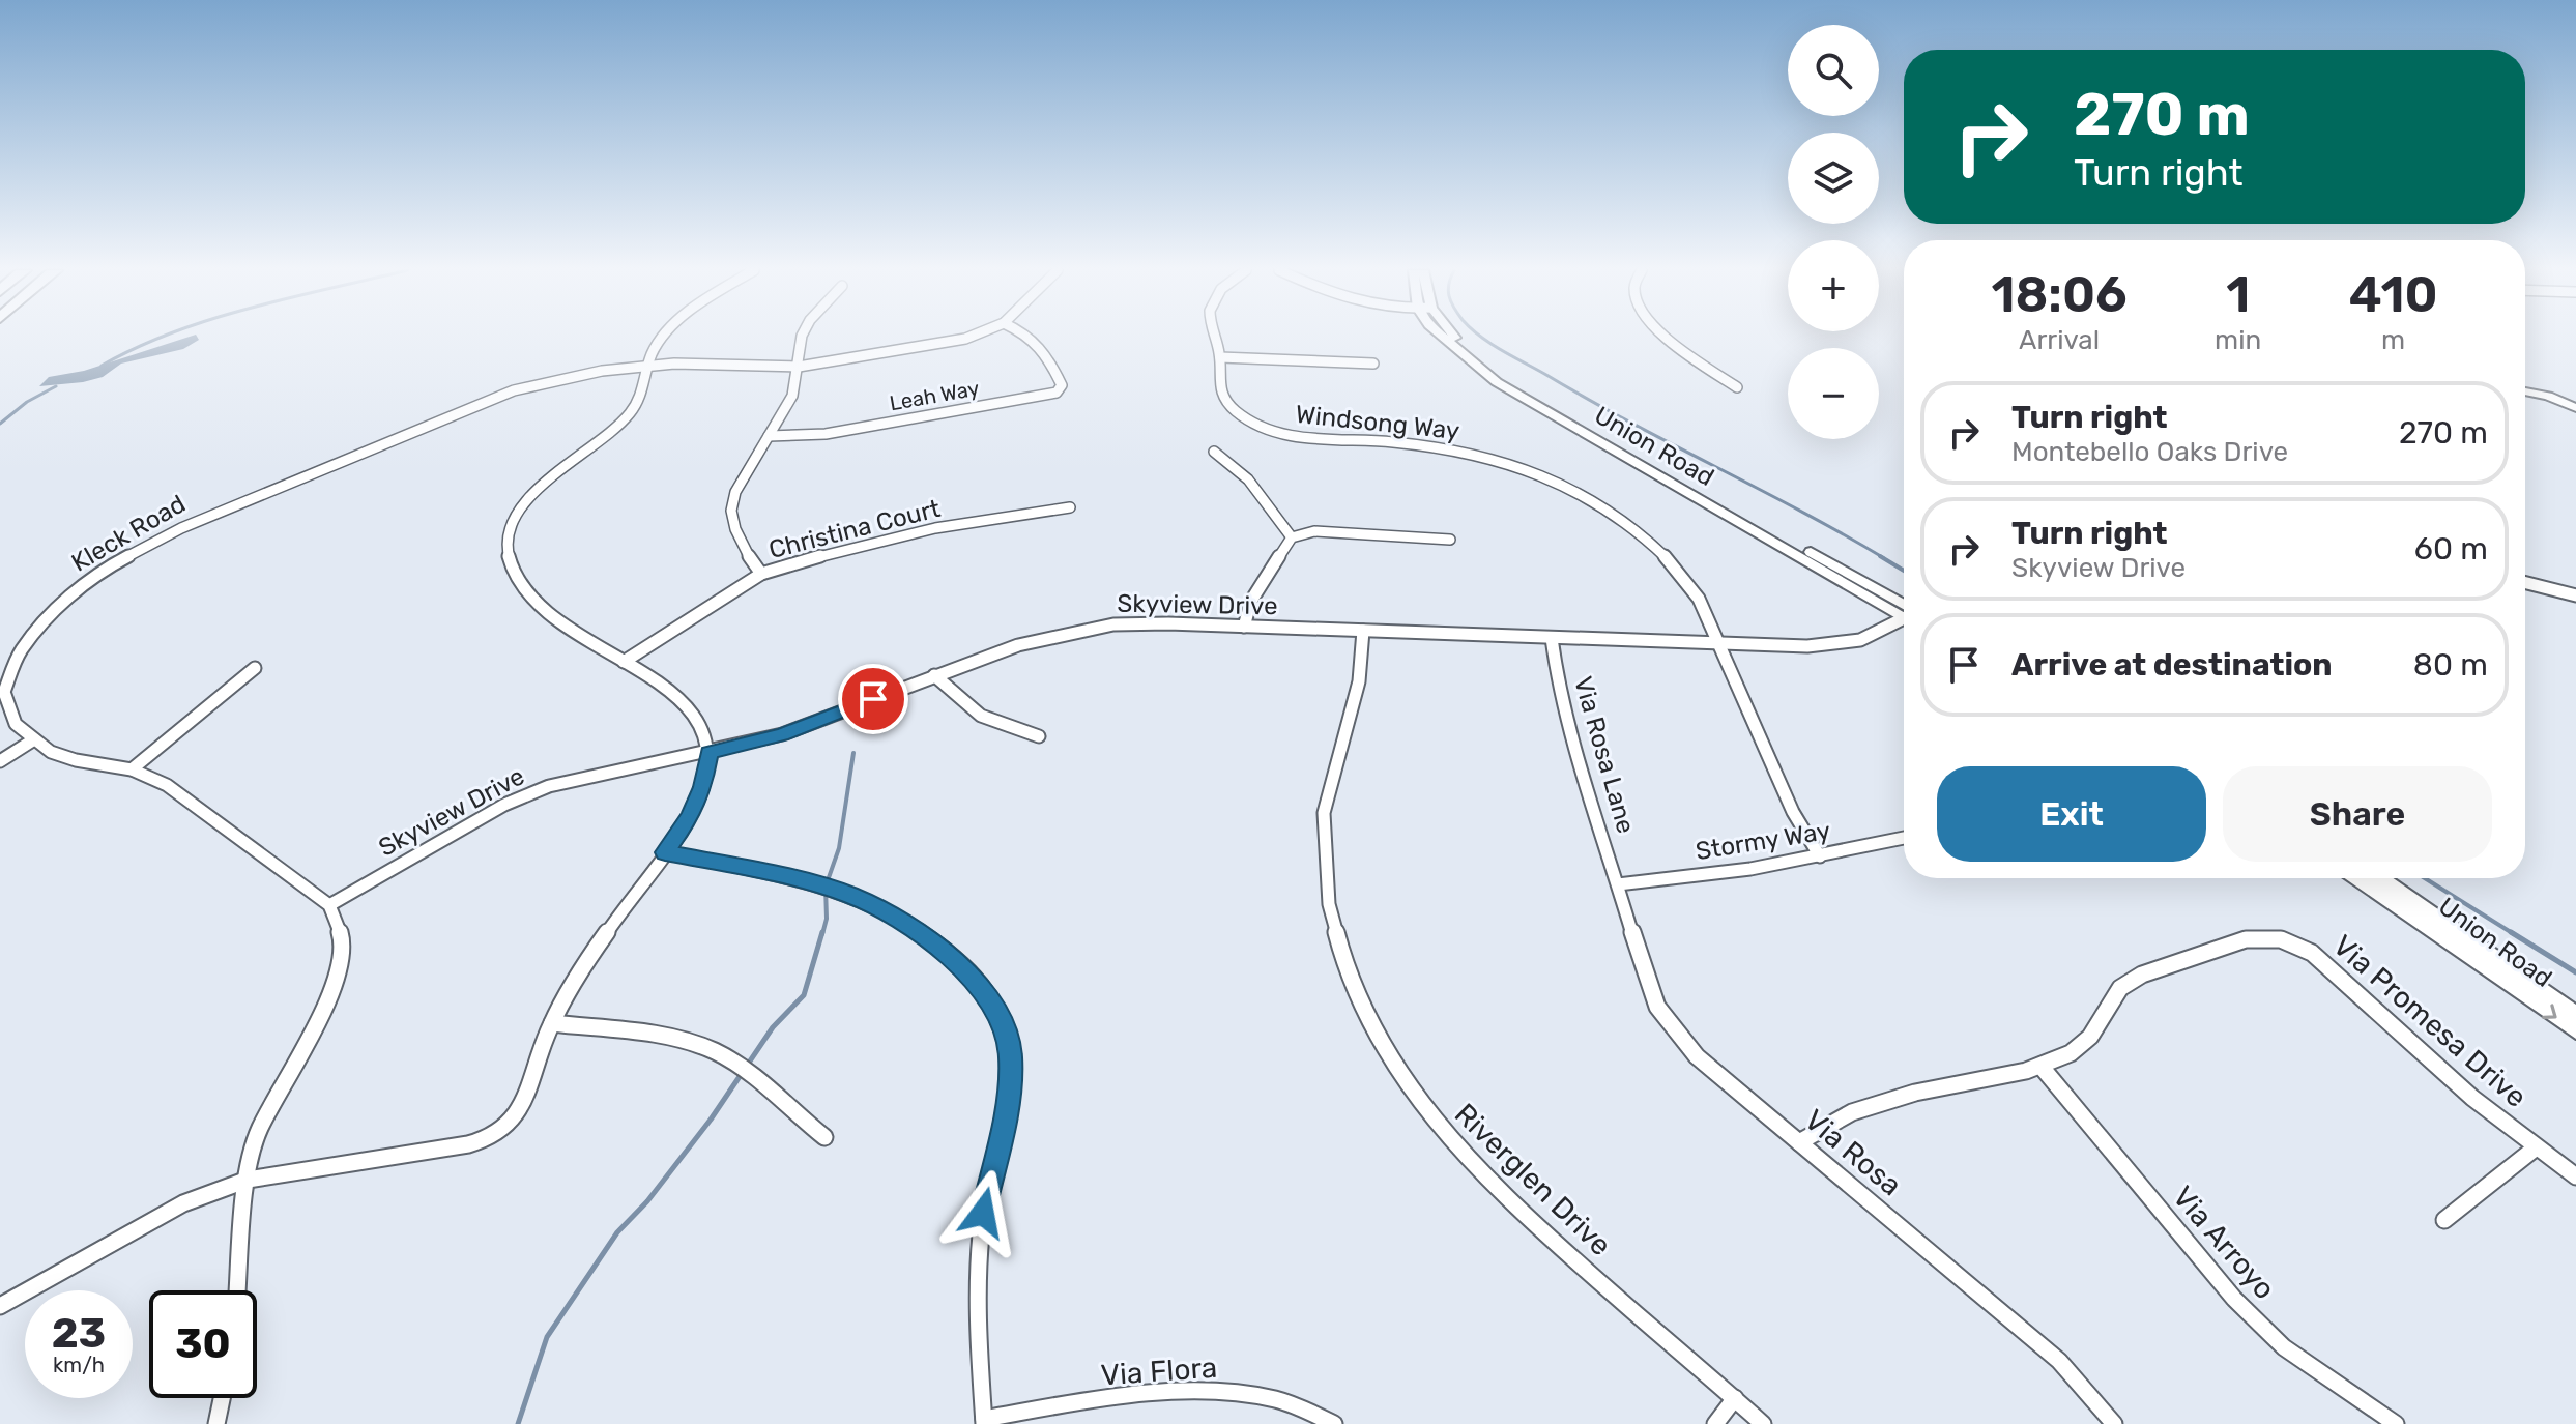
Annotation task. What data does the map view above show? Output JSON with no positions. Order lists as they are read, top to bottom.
{
  "streets": {
    "main road": ["Union Road"],
    "street": [
      "Leah Way",
      "Windsong Way",
      "Christina Court",
      "Kleck Road",
      "Skyview Drive",
      "Via Rosa Lane",
      "Stormy Way",
      "Via Promesa Drive",
      "Via Rosa",
      "Riverglen Drive",
      "Via Arroyo",
      "Via Flora"
    ]
  },
  "crossings": [
    ["Windsong Way", "Skyview Drive"],
    ["Windsong Way", "Stormy Way"],
    ["Kleck Road", "Skyview Drive"],
    ["Skyview Drive", "Via Rosa Lane"],
    ["Skyview Drive", "Riverglen Drive"],
    ["Via Rosa Lane", "Stormy Way"],
    ["Via Rosa Lane", "Via Rosa"],
    ["Stormy Way", "Via Rosa"],
    ["Via Promesa Drive", "Via Rosa"],
    ["Via Promesa Drive", "Via Arroyo"]
  ],
  "page": {
    "map_buttons": ["+", "−"],
    "turn": ["270 m", "Turn right"],
    "eta": [
      "18:06",
      "Arrival",
      "1",
      "min",
      "410",
      "m"
    ],
    "list": [
      {
        "name": "Turn right",
        "note": "Montebello Oaks Drive",
        "value": "270 m"
      },
      {
        "name": "Turn right",
        "note": "Skyview Drive",
        "value": "60 m"
      },
      {
        "name": "Arrive at destination",
        "value": "80 m"
      }
    ],
    "buttons": ["Exit", "Share"],
    "speed": "23 km/h",
    "limit": "30"
  }
}
